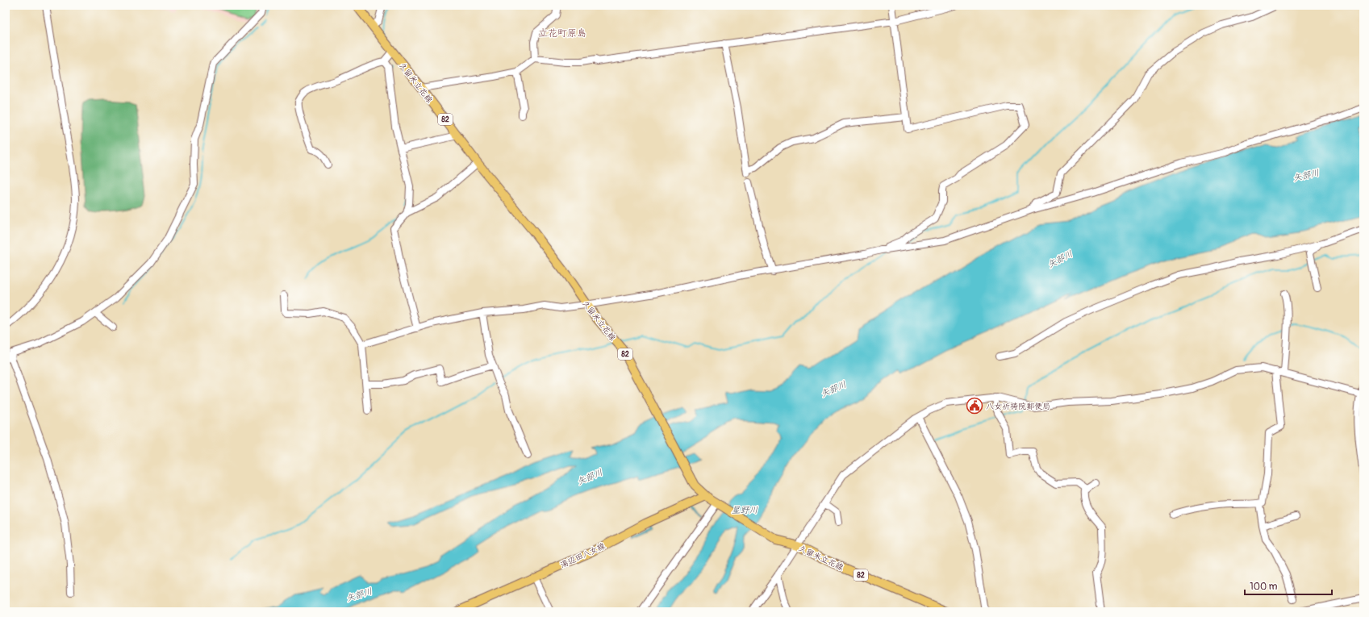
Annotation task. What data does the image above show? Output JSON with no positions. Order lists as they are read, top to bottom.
{
  "streets": {
    "main road": ["久留米立花線", "82", "湯辺田八女線"]
  },
  "crossings": [
    ["久留米立花線", "湯辺田八女線"]
  ],
  "districts": ["立花町原島"],
  "water": ["矢部川", "星野川"],
  "places": {
    "public building": ["八女祈祷院郵便局"]
  },
  "scale_bar": "100 m"
}
